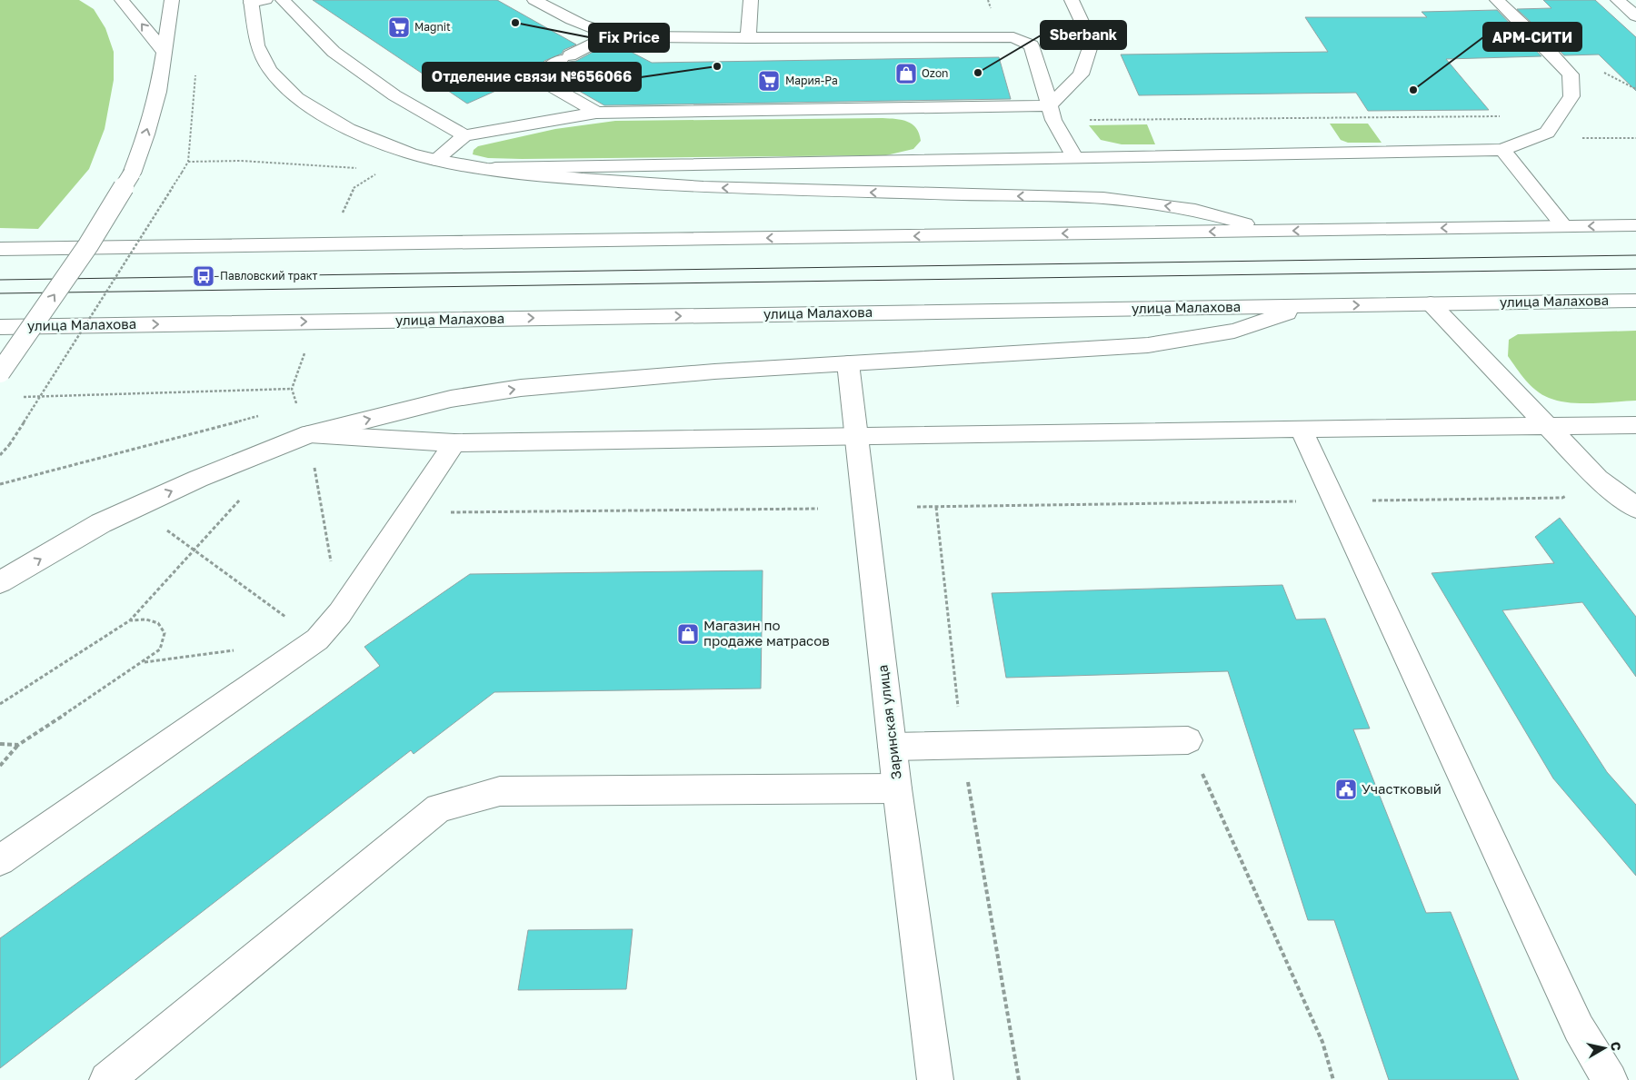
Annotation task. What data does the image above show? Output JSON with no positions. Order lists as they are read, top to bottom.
{
  "streets": {
    "main road": ["улица Малахова", "Заринская улица"]
  },
  "places": {
    "other": [
      "Fix Price",
      "Отделение связи №656066",
      "Sberbank",
      "АРМ-СИТИ"
    ],
    "supermarket": ["Magnit", "Мария-Ра"],
    "shop": ["Ozon", "Магазин по продаже матрасов"],
    "bus stop": ["Павловский тракт"],
    "public building": ["Участковый"]
  },
  "north": "right"
}
